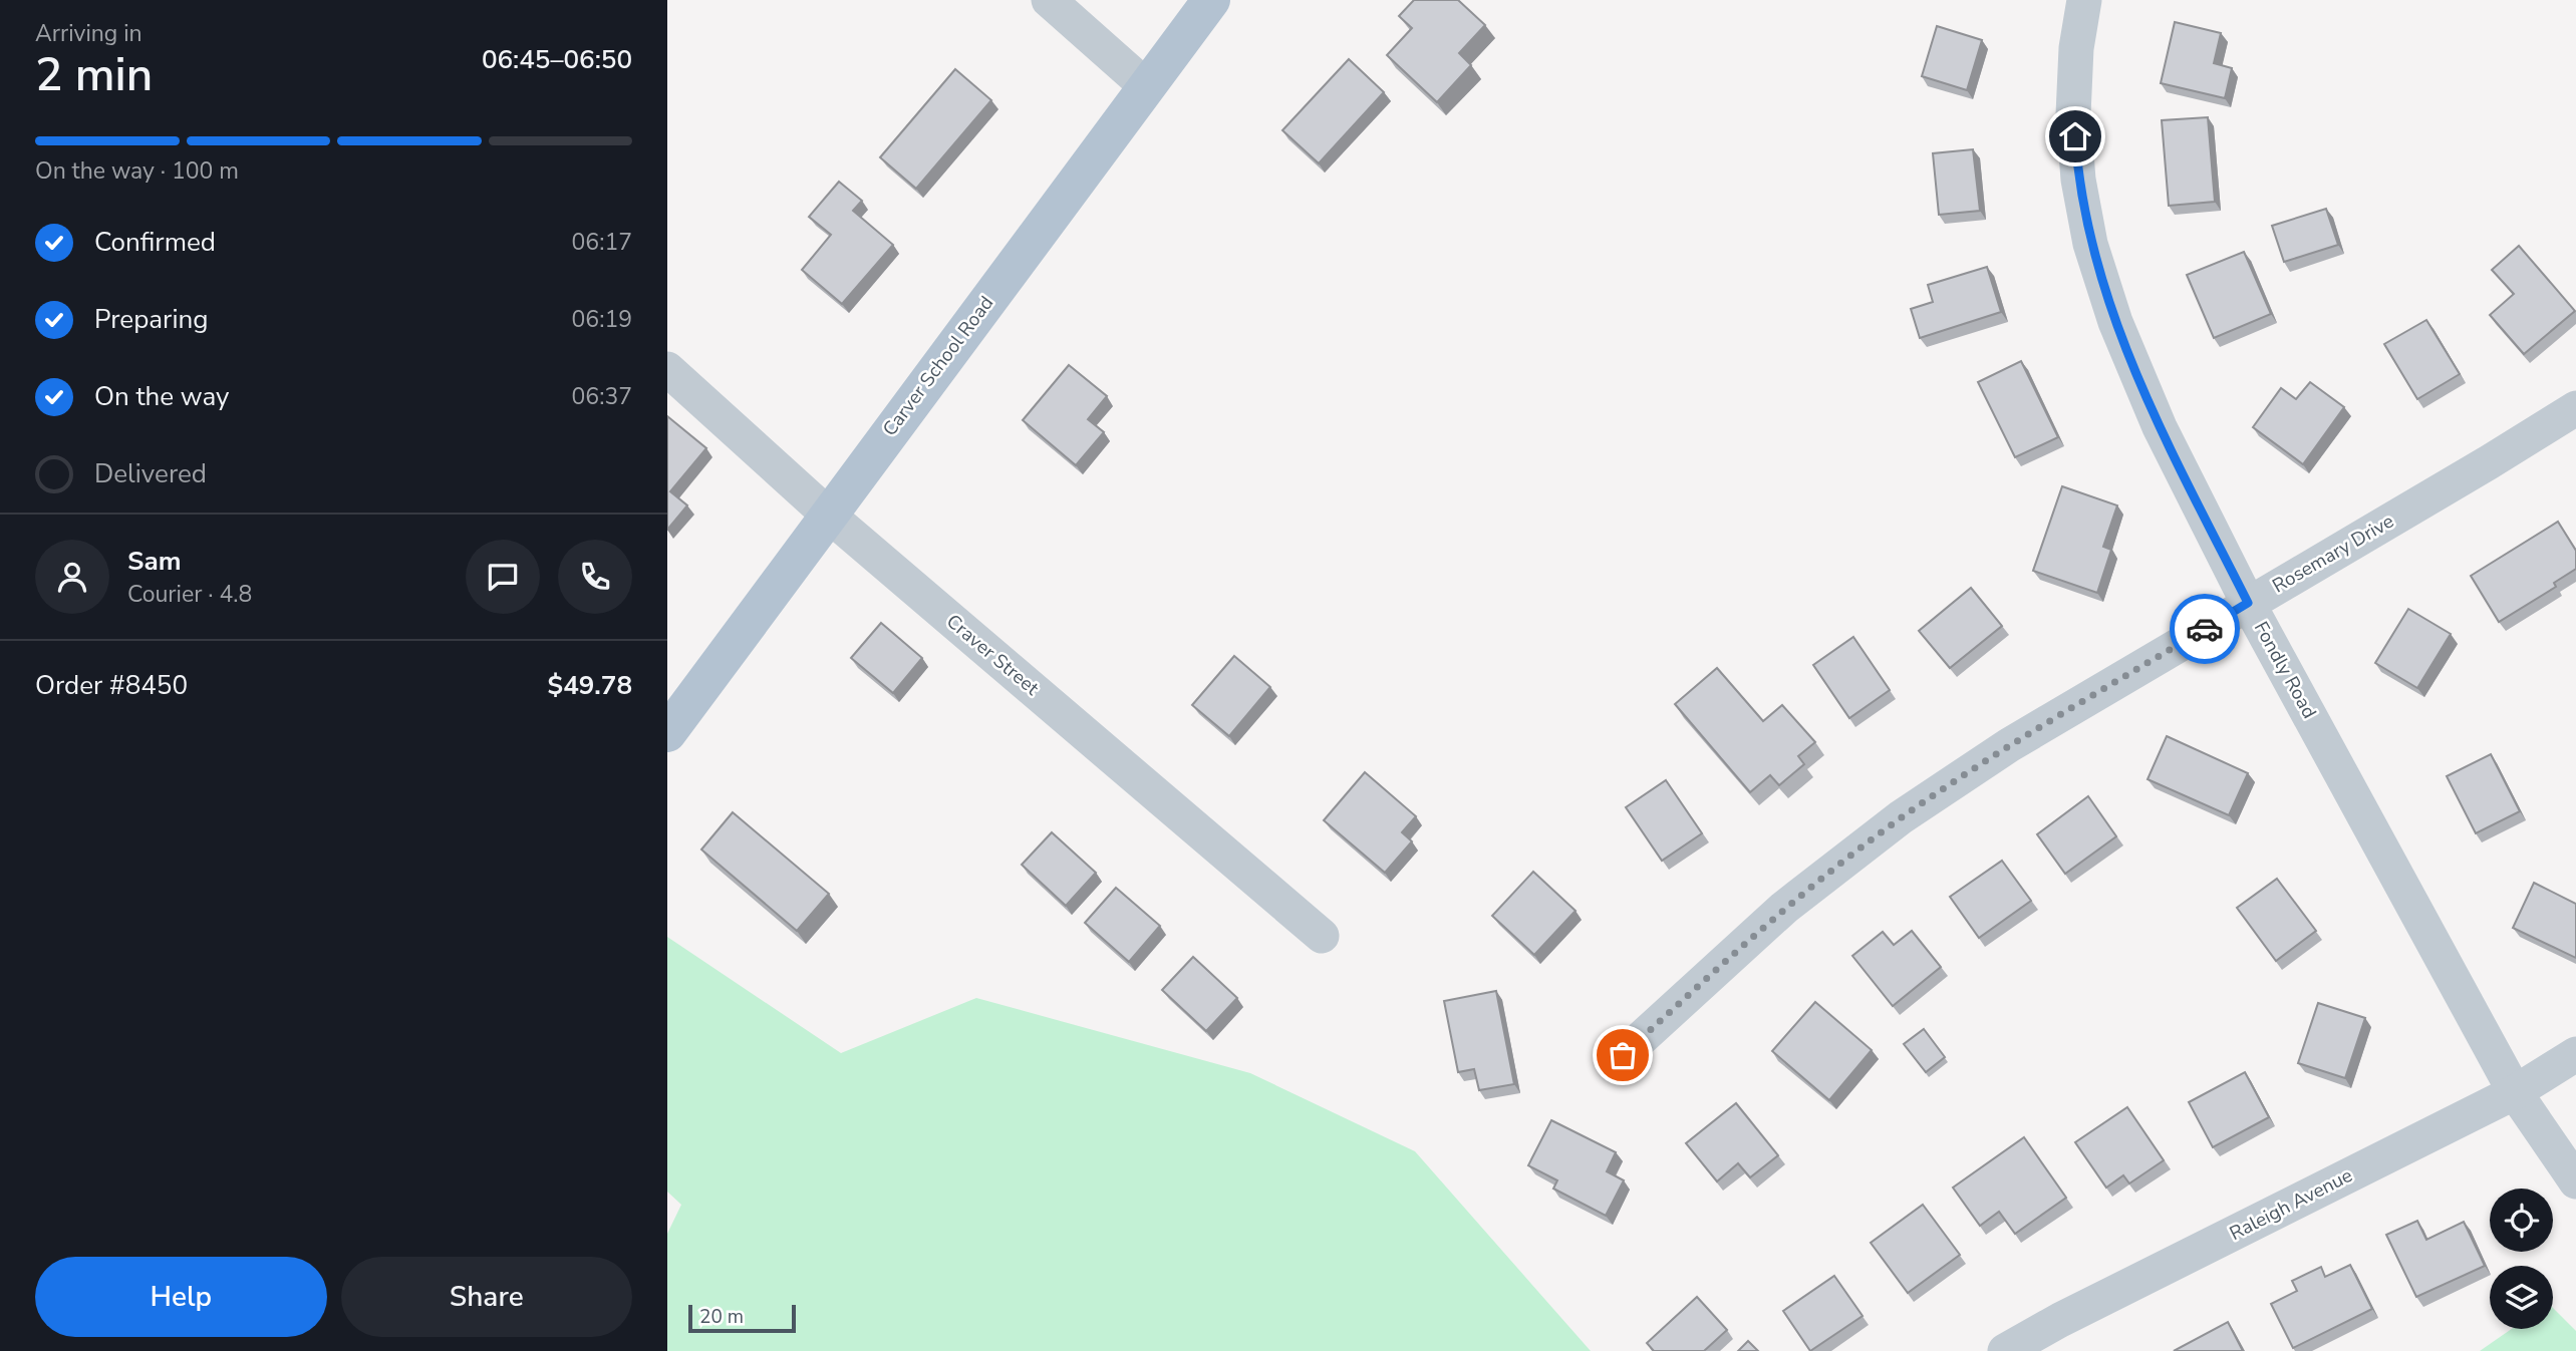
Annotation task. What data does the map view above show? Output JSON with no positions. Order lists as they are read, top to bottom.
{
  "streets": {
    "main road": ["Carver School Road"],
    "street": [
      "Rosemary Drive",
      "Craver Street",
      "Fondly Road",
      "Raleigh Avenue"
    ]
  },
  "crossings": [
    ["Carver School Road", "Craver Street"],
    ["Rosemary Drive", "Fondly Road"],
    ["Fondly Road", "Raleigh Avenue"]
  ],
  "scale_bar": "20 m",
  "page": {
    "heading": ["2 min", "Arriving in", "06:45–06:50"],
    "panel": [
      "Sam",
      "Courier · 4.8",
      "Order #8450",
      "$49.78"
    ],
    "bar": "On the way · 100 m",
    "list": [
      ["Confirmed", "06:17"],
      ["Preparing", "06:19"],
      ["On the way", "06:37"],
      "Delivered"
    ],
    "buttons": ["Help", "Share"],
    "scale": "20 m"
  }
}
